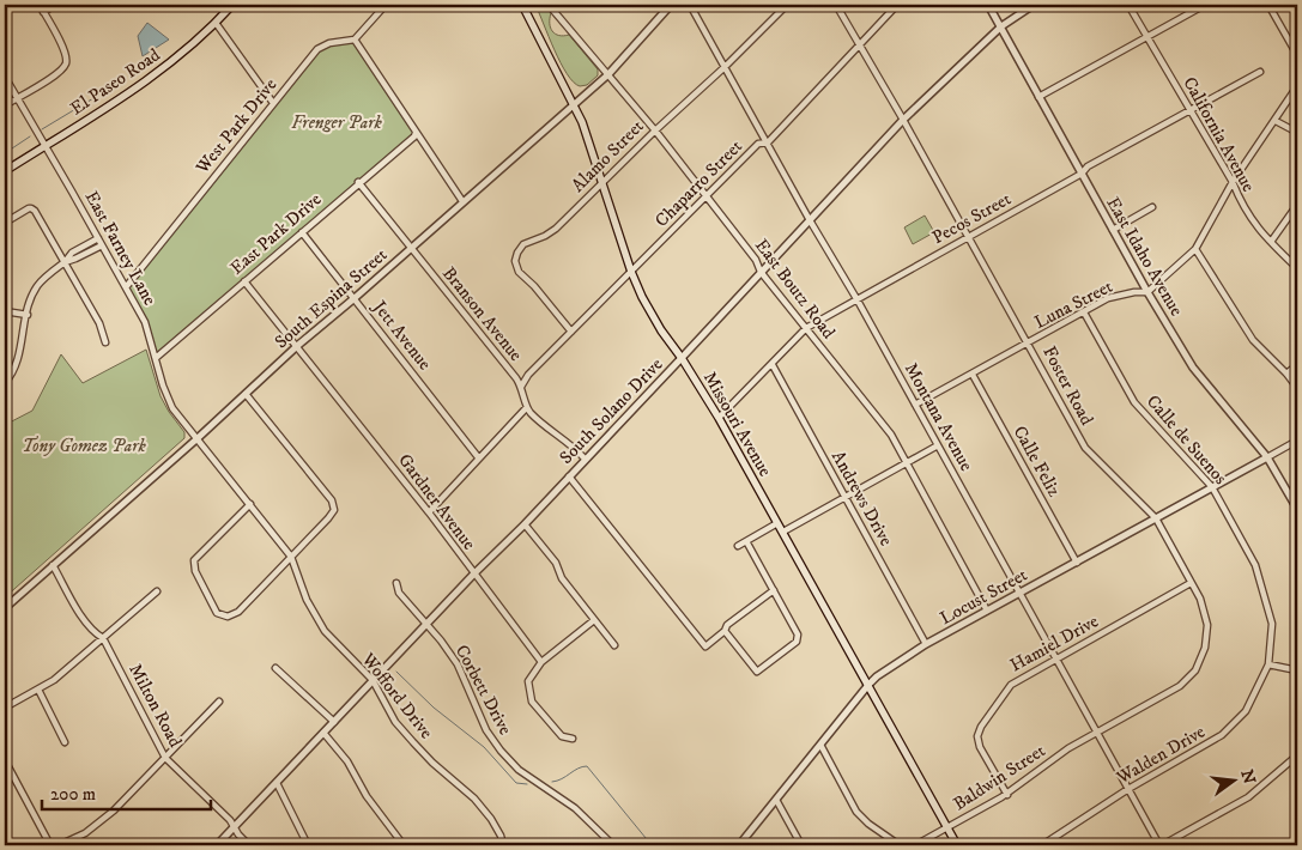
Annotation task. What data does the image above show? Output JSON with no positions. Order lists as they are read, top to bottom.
{
  "streets": {
    "main road": ["El Paseo Road", "Missouri Avenue"],
    "street": [
      "West Park Drive",
      "California Avenue",
      "Alamo Street",
      "Chaparro Street",
      "Pecos Street",
      "East Park Drive",
      "East Farney Lane",
      "East Idaho Avenue",
      "East Boutz Road",
      "South Espina Street",
      "Luna Street",
      "Branson Avenue",
      "Jett Avenue",
      "Foster Road",
      "South Solano Drive",
      "Montana Avenue",
      "Calle de Suenos",
      "Calle Feliz",
      "Andrews Drive",
      "Gardner Avenue",
      "Locust Street",
      "Hamiel Drive",
      "Corbett Drive",
      "Wofford Drive",
      "Milton Road",
      "Walden Drive",
      "Baldwin Street"
    ]
  },
  "crossings": [
    ["El Paseo Road", "East Farney Lane"],
    ["West Park Drive", "East Farney Lane"],
    ["California Avenue", "Pecos Street"],
    ["Alamo Street", "Chaparro Street"],
    ["Alamo Street", "East Boutz Road"],
    ["Alamo Street", "Montana Avenue"],
    ["Alamo Street", "Missouri Avenue"],
    ["Chaparro Street", "East Boutz Road"],
    ["Chaparro Street", "Branson Avenue"],
    ["Chaparro Street", "Foster Road"],
    ["Chaparro Street", "Montana Avenue"],
    ["Chaparro Street", "Missouri Avenue"],
    ["Pecos Street", "East Idaho Avenue"],
    ["Pecos Street", "East Boutz Road"],
    ["Pecos Street", "Foster Road"],
    ["Pecos Street", "Montana Avenue"],
    ["Pecos Street", "Missouri Avenue"],
    ["Pecos Street", "Andrews Drive"],
    ["East Park Drive", "East Farney Lane"],
    ["East Park Drive", "Branson Avenue"],
    ["East Park Drive", "Jett Avenue"],
    ["East Park Drive", "Gardner Avenue"],
    ["East Farney Lane", "South Espina Street"],
    ["East Farney Lane", "Wofford Drive"],
    ["East Idaho Avenue", "Luna Street"],
    ["East Idaho Avenue", "South Solano Drive"],
    ["East Idaho Avenue", "Locust Street"],
    ["East Boutz Road", "South Espina Street"],
    ["East Boutz Road", "South Solano Drive"],
    ["East Boutz Road", "Locust Street"],
    ["South Espina Street", "Branson Avenue"],
    ["South Espina Street", "Jett Avenue"],
    ["South Espina Street", "Missouri Avenue"],
    ["South Espina Street", "Gardner Avenue"],
    ["South Espina Street", "Wofford Drive"],
    ["South Espina Street", "Milton Road"],
    ["Luna Street", "Foster Road"],
    ["Luna Street", "Montana Avenue"],
    ["Luna Street", "Calle de Suenos"],
    ["Luna Street", "Calle Feliz"],
    ["Foster Road", "South Solano Drive"],
    ["Foster Road", "Montana Avenue"],
    ["Foster Road", "Locust Street"],
    ["Foster Road", "Hamiel Drive"],
    ["Foster Road", "Baldwin Street"],
    ["South Solano Drive", "Montana Avenue"],
    ["South Solano Drive", "Missouri Avenue"],
    ["South Solano Drive", "Gardner Avenue"],
    ["South Solano Drive", "Corbett Drive"],
    ["South Solano Drive", "Wofford Drive"],
    ["South Solano Drive", "Milton Road"],
    ["Montana Avenue", "Locust Street"],
    ["Montana Avenue", "Hamiel Drive"],
    ["Montana Avenue", "Walden Drive"],
    ["Montana Avenue", "Baldwin Street"],
    ["Missouri Avenue", "Locust Street"],
    ["Missouri Avenue", "Baldwin Street"],
    ["Calle de Suenos", "Locust Street"],
    ["Calle de Suenos", "Walden Drive"],
    ["Calle Feliz", "Locust Street"],
    ["Andrews Drive", "Locust Street"],
    ["Hamiel Drive", "Baldwin Street"]
  ],
  "parks": ["Frenger Park", "Tony Gomez Park"],
  "scale_bar": "200 m",
  "north": "right"
}
